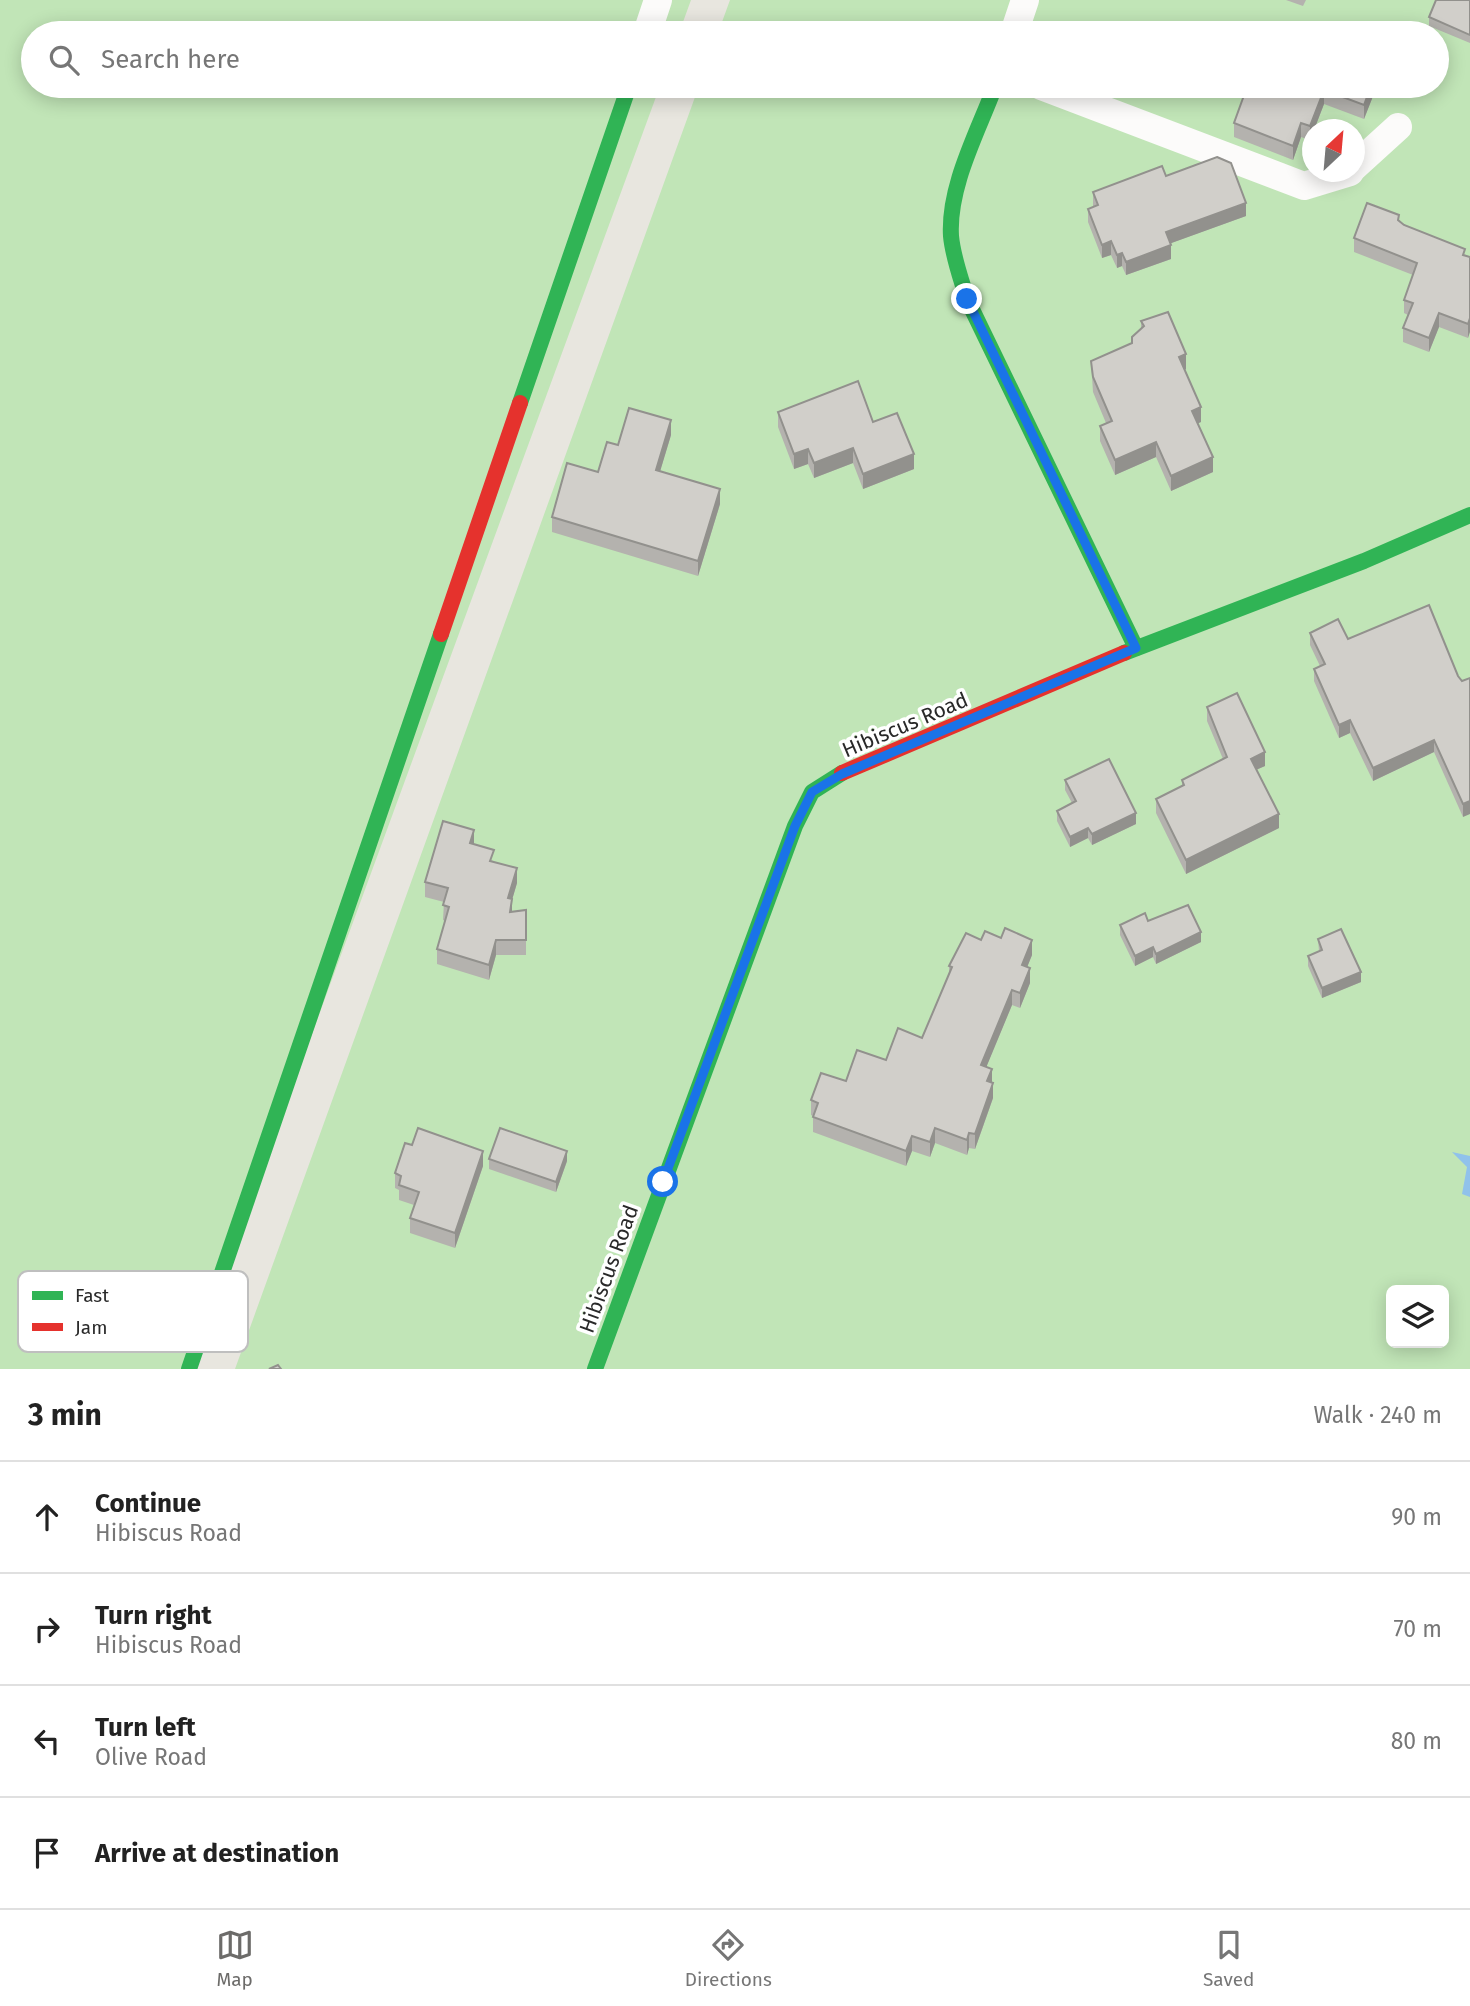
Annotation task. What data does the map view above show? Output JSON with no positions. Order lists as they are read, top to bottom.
{
  "streets": {
    "street": ["Hibiscus Road"]
  },
  "legend": ["Fast", "Jam"],
  "north": "top right",
  "page": {
    "search": "Search here",
    "heading": ["3 min", "Walk · 240 m"],
    "list": [
      ["Continue", "Hibiscus Road", "90 m"],
      ["Turn right", "Hibiscus Road", "70 m"],
      ["Turn left", "Olive Road", "80 m"],
      "Arrive at destination"
    ],
    "nav": ["Map", "Directions", "Saved"]
  }
}
